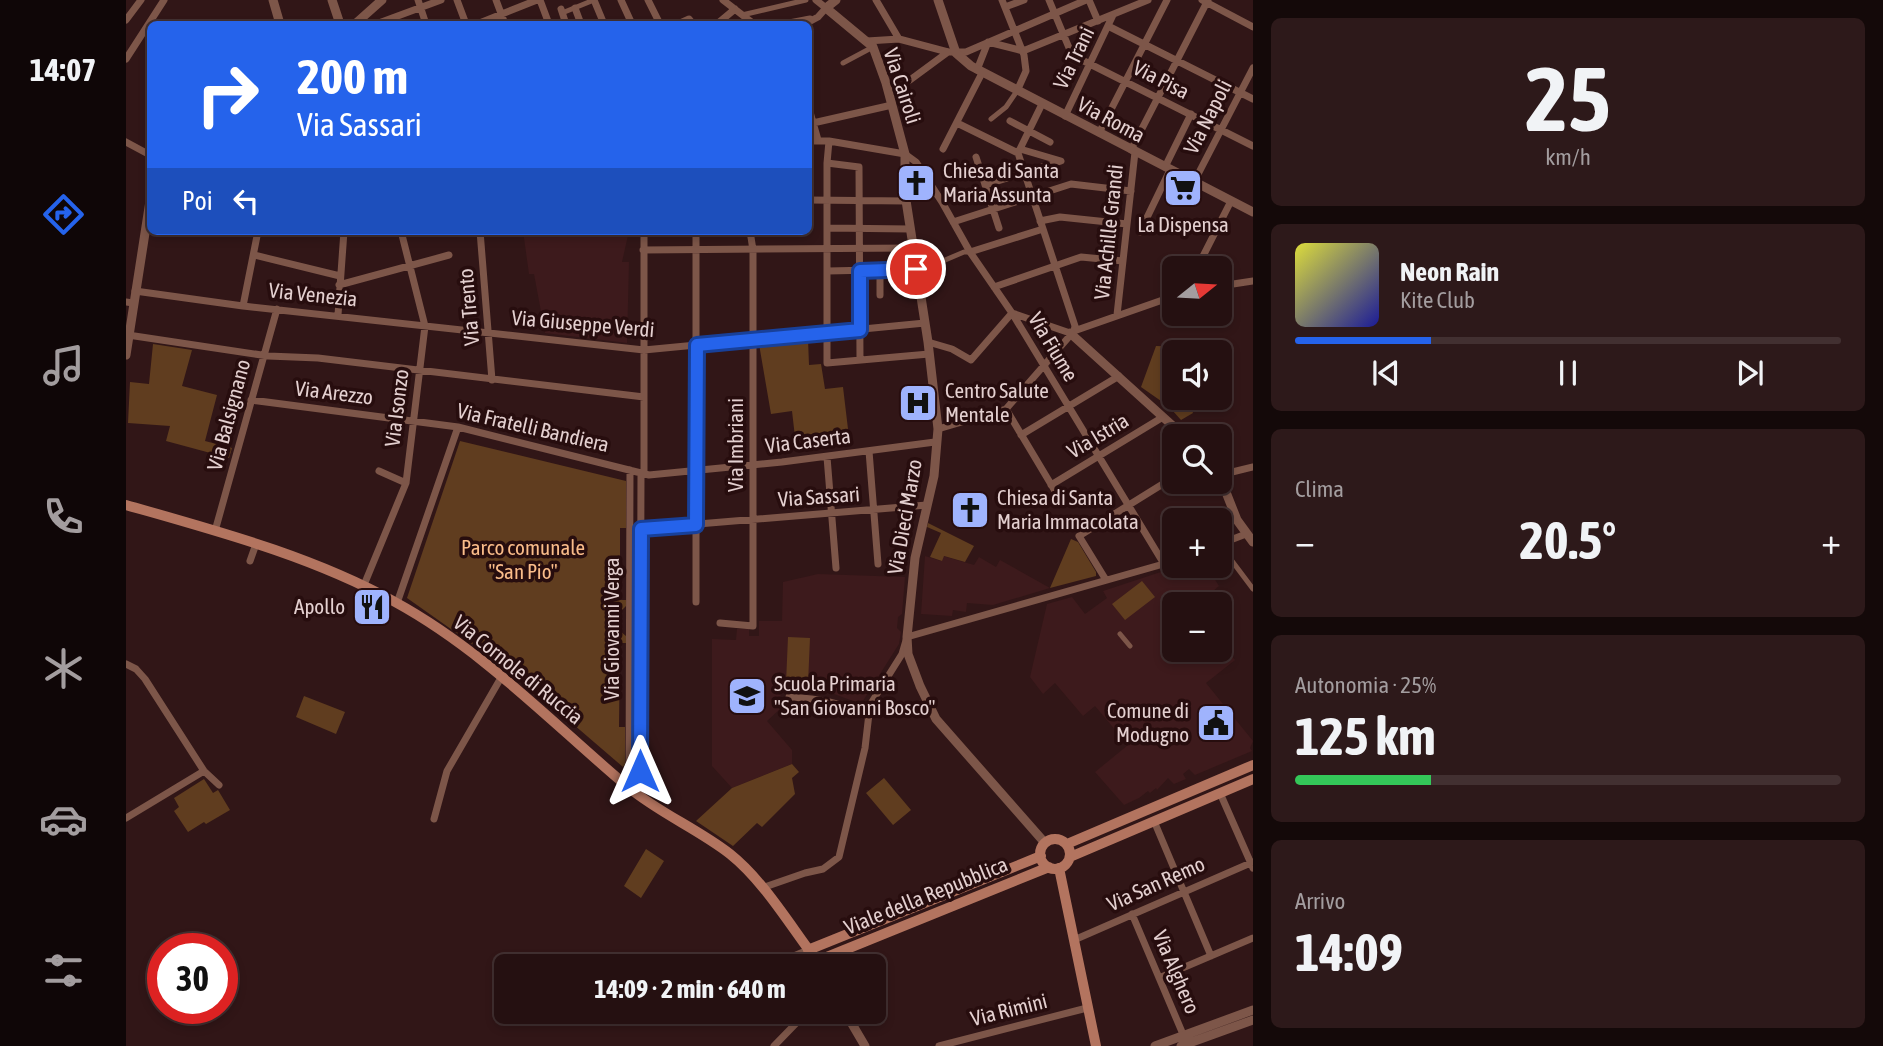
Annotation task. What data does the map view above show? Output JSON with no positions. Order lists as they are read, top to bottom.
{
  "streets": {
    "main road": ["Via Cornole di Ruccia", "Viale della Repubblica"],
    "street": [
      "Via Trani",
      "Via Pisa",
      "Via Cairoli",
      "Via Napoli",
      "Via Roma",
      "Via Achille Grandi",
      "Via Venezia",
      "Via Trento",
      "Via Giuseppe Verdi",
      "Via Fiume",
      "Via Arezzo",
      "Via Isonzo",
      "Via Balsignano",
      "Via Fratelli Bandiera",
      "Via Istria",
      "Via Caserta",
      "Via Imbriani",
      "Via Sassari",
      "Via Dieci Marzo",
      "Via Giovanni Verga",
      "Via San Remo",
      "Via Alghero",
      "Via Rimini"
    ]
  },
  "crossings": [
    ["Via Trani", "Via Pisa"],
    ["Via Trani", "Via Roma"],
    ["Via Pisa", "Via Napoli"],
    ["Via Pisa", "Via Achille Grandi"],
    ["Via Cairoli", "Via Fiume"],
    ["Via Cairoli", "Via Dieci Marzo"],
    ["Via Napoli", "Via Roma"],
    ["Via Roma", "Via Achille Grandi"],
    ["Via Venezia", "Via Trento"],
    ["Via Venezia", "Via Giuseppe Verdi"],
    ["Via Venezia", "Via Isonzo"],
    ["Via Venezia", "Via Balsignano"],
    ["Via Trento", "Via Giuseppe Verdi"],
    ["Via Giuseppe Verdi", "Via Imbriani"],
    ["Via Giuseppe Verdi", "Via Dieci Marzo"],
    ["Via Giuseppe Verdi", "Via Giovanni Verga"],
    ["Via Fiume", "Via Istria"],
    ["Via Fiume", "Via Dieci Marzo"],
    ["Via Arezzo", "Via Isonzo"],
    ["Via Arezzo", "Via Balsignano"],
    ["Via Arezzo", "Via Fratelli Bandiera"],
    ["Via Isonzo", "Via Fratelli Bandiera"],
    ["Via Isonzo", "Via Cornole di Ruccia"],
    ["Via Balsignano", "Via Cornole di Ruccia"],
    ["Via Fratelli Bandiera", "Via Caserta"],
    ["Via Fratelli Bandiera", "Via Giovanni Verga"],
    ["Via Caserta", "Via Imbriani"],
    ["Via Caserta", "Via Dieci Marzo"],
    ["Via Caserta", "Via Giovanni Verga"],
    ["Via Imbriani", "Via Sassari"],
    ["Via Sassari", "Via Dieci Marzo"],
    ["Via Sassari", "Via Giovanni Verga"],
    ["Via Dieci Marzo", "Viale della Repubblica"],
    ["Via Giovanni Verga", "Via Cornole di Ruccia"],
    ["Via Cornole di Ruccia", "Viale della Repubblica"],
    ["Via San Remo", "Via Alghero"]
  ],
  "parks": ["Parco comunale \"San Pio\""],
  "places": {
    "church": ["Chiesa di Santa Maria Assunta", "Chiesa di Santa Maria Immacolata"],
    "supermarket": ["La Dispensa"],
    "hospital": ["Centro Salute Mentale"],
    "restaurant": ["Apollo"],
    "school or university": ["Scuola Primaria \"San Giovanni Bosco\""],
    "public building": ["Comune di Modugno"]
  },
  "north": "right",
  "page": {
    "tabs": "14:07",
    "tile": [
      ["25", "km/h"],
      "Clima",
      ["Autonomia · 25%", "125 km"],
      ["Arrivo", "14:09"]
    ],
    "turn": ["200 m", "Via Sassari"],
    "then": "Poi",
    "song": ["Neon Rain", "Kite Club"],
    "map_buttons": ["+", "−"],
    "heat": ["−", "20.5°", "+"],
    "limit": "30",
    "trip": "14:09 · 2 min · 640 m"
  }
}
